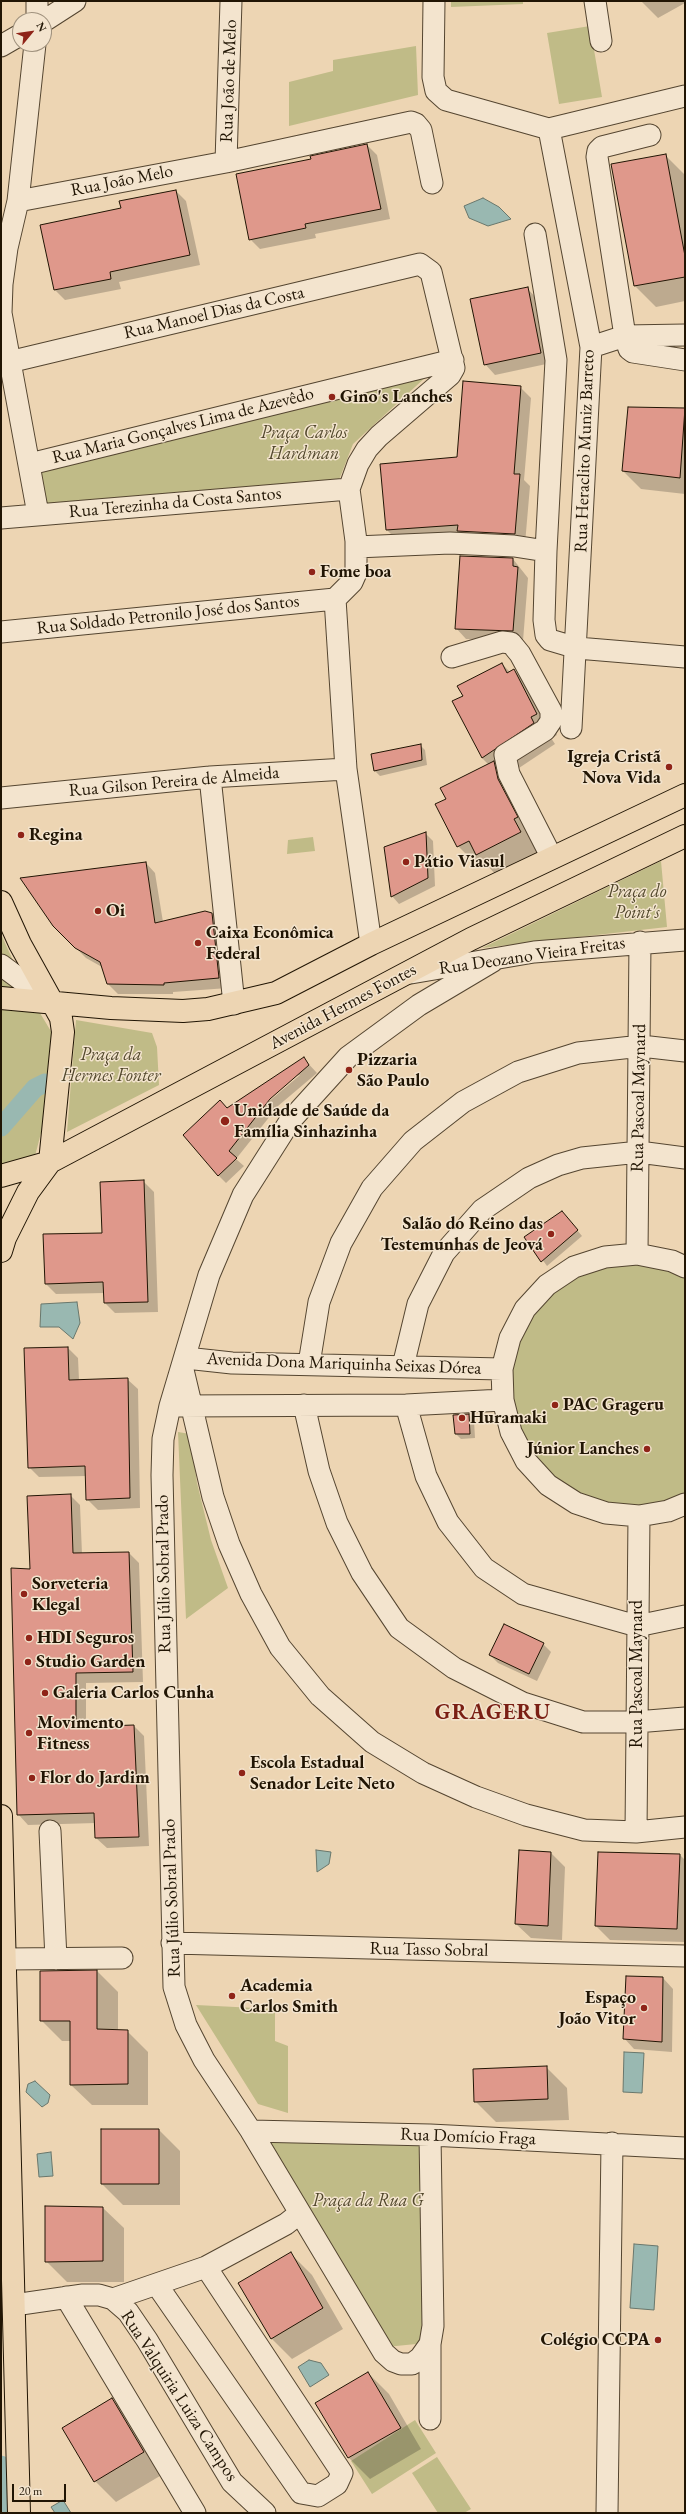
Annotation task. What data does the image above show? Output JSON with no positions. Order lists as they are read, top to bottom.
{
  "streets": {
    "main road": ["Avenida Hermes Fontes"],
    "street": [
      "Rua João de Melo",
      "Rua João Melo",
      "Rua Manoel Dias da Costa",
      "Rua Maria Gonçalves Lima de Azevêdo",
      "Rua Heraclito Muniz Barreto",
      "Rua Terezinha da Costa Santos",
      "Rua Soldado Petronilo José dos Santos",
      "Rua Gilson Pereira de Almeida",
      "Rua Deozano Vieira Freitas",
      "Rua Pascoal Maynard",
      "Avenida Dona Mariquinha Seixas Dórea",
      "Rua Júlio Sobral Prado",
      "Rua Tasso Sobral",
      "Rua Domício Fraga",
      "Rua Valquiria Luiza Campos"
    ]
  },
  "crossings": [
    ["Rua João de Melo", "Rua João Melo"],
    ["Rua Manoel Dias da Costa", "Rua Maria Gonçalves Lima de Azevêdo"],
    ["Rua Deozano Vieira Freitas", "Avenida Hermes Fontes"],
    ["Rua Deozano Vieira Freitas", "Rua Pascoal Maynard"],
    ["Rua Deozano Vieira Freitas", "Rua Júlio Sobral Prado"],
    ["Avenida Dona Mariquinha Seixas Dórea", "Rua Júlio Sobral Prado"],
    ["Rua Júlio Sobral Prado", "Rua Tasso Sobral"],
    ["Rua Júlio Sobral Prado", "Rua Domício Fraga"]
  ],
  "districts": ["GRAGERU"],
  "parks": [
    "Praça Carlos Hardman",
    "Praça do Point's",
    "Praça da Hermes Fonter",
    "Praça da Rua G"
  ],
  "places": [
    "Gino's Lanches",
    "Fome boa",
    "Igreja Cristã Nova Vida",
    "Regina",
    "Pátio Viasul",
    "Oi",
    "Caixa Econômica Federal",
    "Pizzaria São Paulo",
    "Unidade de Saúde da Família Sinhazinha",
    "Salão do Reino das Testemunhas de Jeová",
    "PAC Grageru",
    "Huramaki",
    "Júnior Lanches",
    "Sorveteria Klegal",
    "HDI Seguros",
    "Studio Garden",
    "Galeria Carlos Cunha",
    "Movimento Fitness",
    "Escola Estadual Senador Leite Neto",
    "Flor do Jardim",
    "Academia Carlos Smith",
    "Espaço João Vitor",
    "Colégio CCPA"
  ],
  "scale_bar": "20 m",
  "north": "top right"
}
